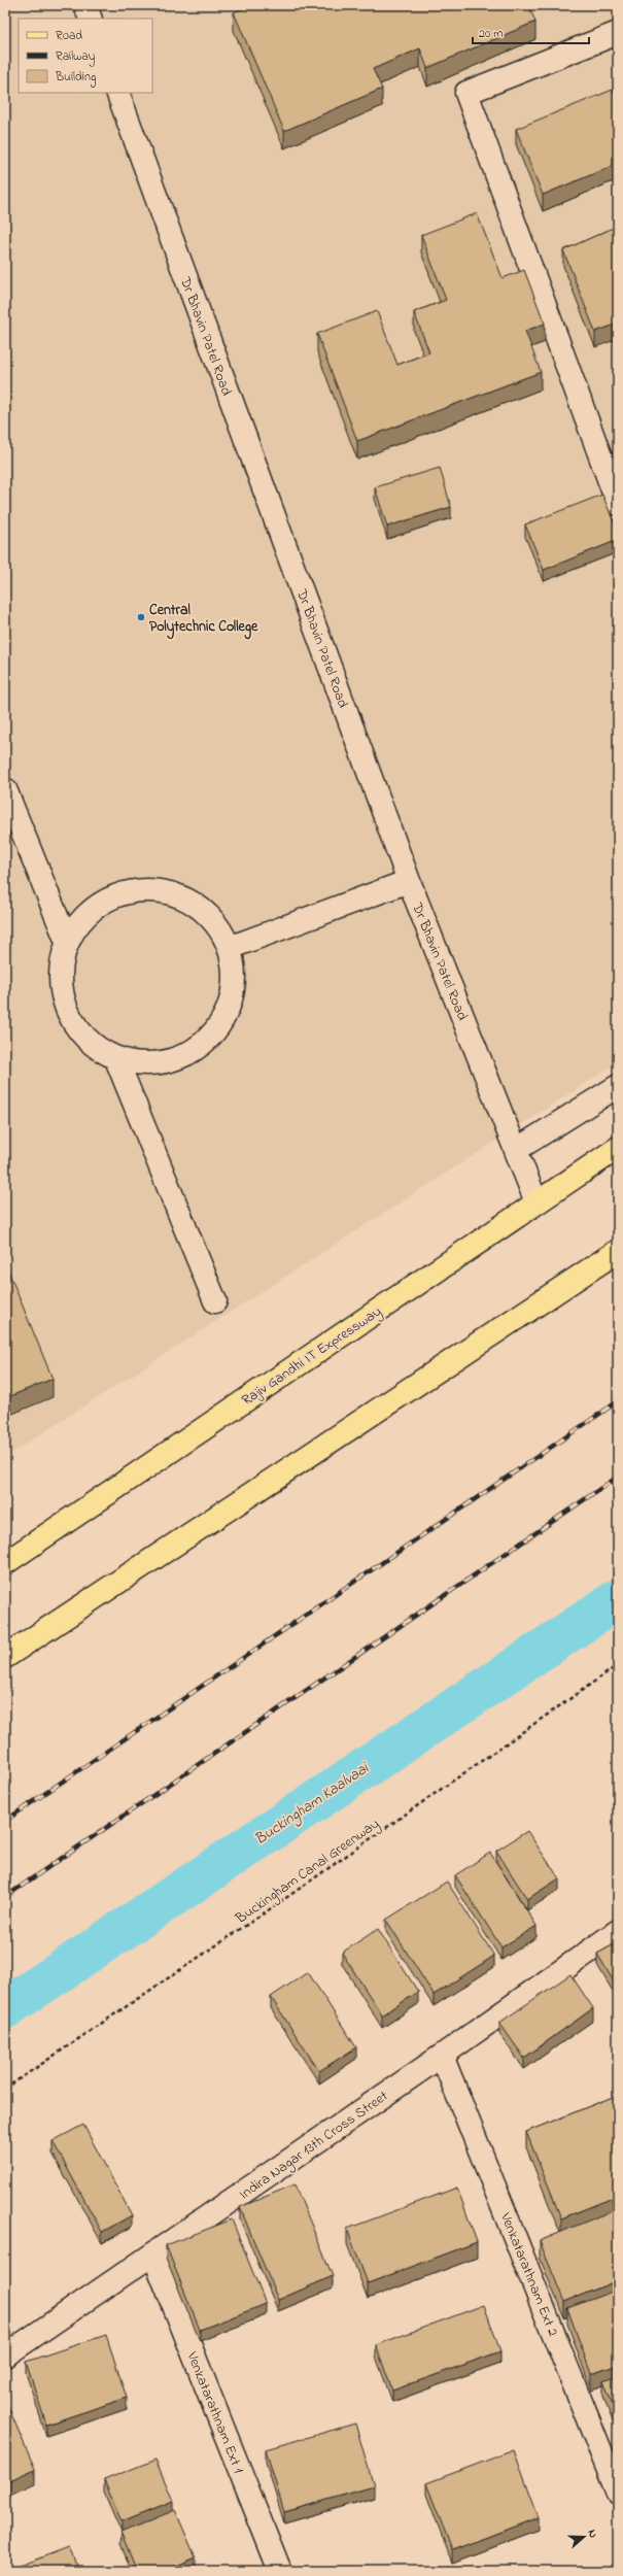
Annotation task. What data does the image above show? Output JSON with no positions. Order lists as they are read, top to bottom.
{
  "streets": {
    "main road": ["Rajiv Gandhi IT Expressway"],
    "street": [
      "Dr Bhavin Patel Road",
      "Indira Nagar 13th Cross Street",
      "Venkatarathnam Ext 2",
      "Venkatarathnam Ext 1"
    ],
    "path": ["Buckingham Canal Greenway"]
  },
  "crossings": [
    ["Dr Bhavin Patel Road", "Rajiv Gandhi IT Expressway"],
    ["Indira Nagar 13th Cross Street", "Venkatarathnam Ext 2"],
    ["Indira Nagar 13th Cross Street", "Venkatarathnam Ext 1"]
  ],
  "water": ["Buckingham Kaalvaai"],
  "places": ["Central Polytechnic College"],
  "legend": ["Road", "Railway", "Building"],
  "scale_bar": "20 m",
  "north": "right"
}
